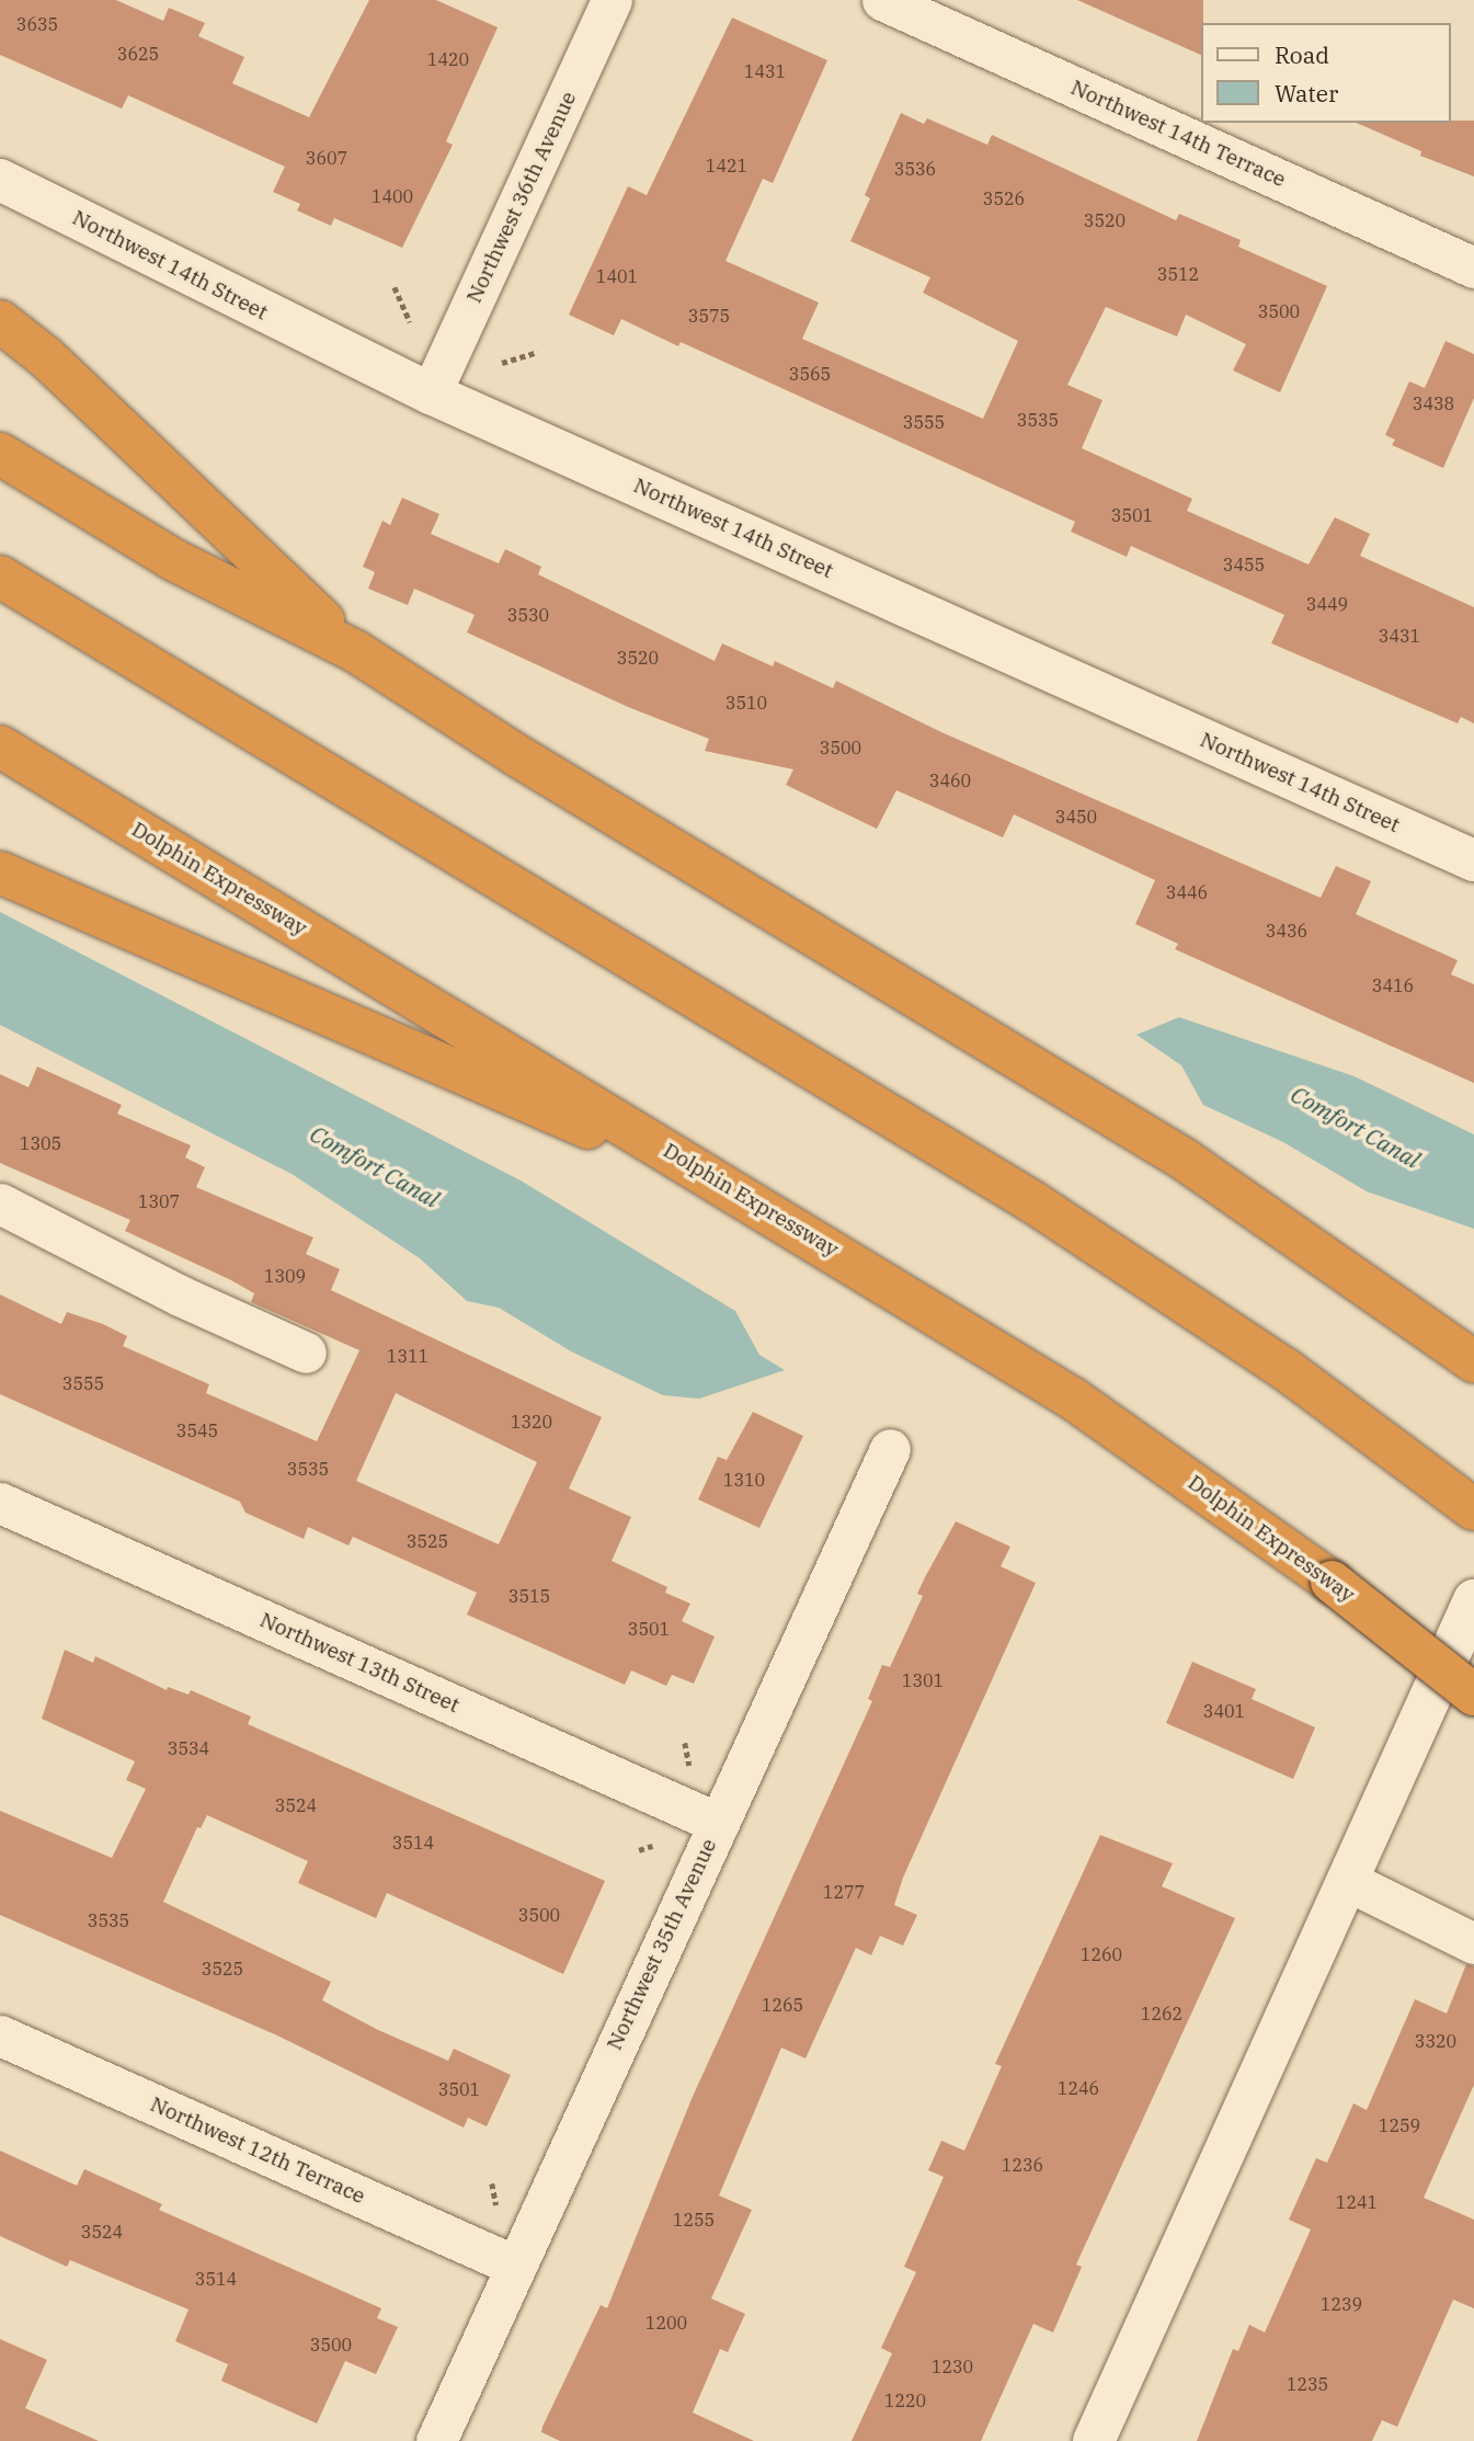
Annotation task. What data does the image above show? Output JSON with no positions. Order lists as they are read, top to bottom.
{
  "streets": {
    "highway": ["Dolphin Expressway"],
    "street": [
      "Northwest 14th Terrace",
      "Northwest 36th Avenue",
      "Northwest 14th Street",
      "Northwest 13th Street",
      "Northwest 35th Avenue",
      "Northwest 12th Terrace"
    ]
  },
  "crossings": [
    ["Northwest 36th Avenue", "Northwest 14th Street"],
    ["Northwest 13th Street", "Northwest 35th Avenue"],
    ["Northwest 35th Avenue", "Northwest 12th Terrace"]
  ],
  "water": ["Comfort Canal"],
  "house_numbers": [
    "3635",
    "3625",
    "1420",
    "1431",
    "3607",
    "1421",
    "3536",
    "1400",
    "3526",
    "3520",
    "3512",
    "1401",
    "3500",
    "3575",
    "3565",
    "3438",
    "3535",
    "3555",
    "3501",
    "3455",
    "3449",
    "3530",
    "3431",
    "3520",
    "3510",
    "3500",
    "3460",
    "3450",
    "3446",
    "3436",
    "3416",
    "1305",
    "1307",
    "1309",
    "1311",
    "3555",
    "1320",
    "3545",
    "3535",
    "1310",
    "3525",
    "3515",
    "3501",
    "1301",
    "3401",
    "3534",
    "3524",
    "3514",
    "1277",
    "3500",
    "3535",
    "1260",
    "3525",
    "1265",
    "1262",
    "3320",
    "1246",
    "3501",
    "1259",
    "1236",
    "1241",
    "1255",
    "3524",
    "3514",
    "1239",
    "1200",
    "3500",
    "1230",
    "1235",
    "1220"
  ],
  "legend": ["Road", "Water"]
}
